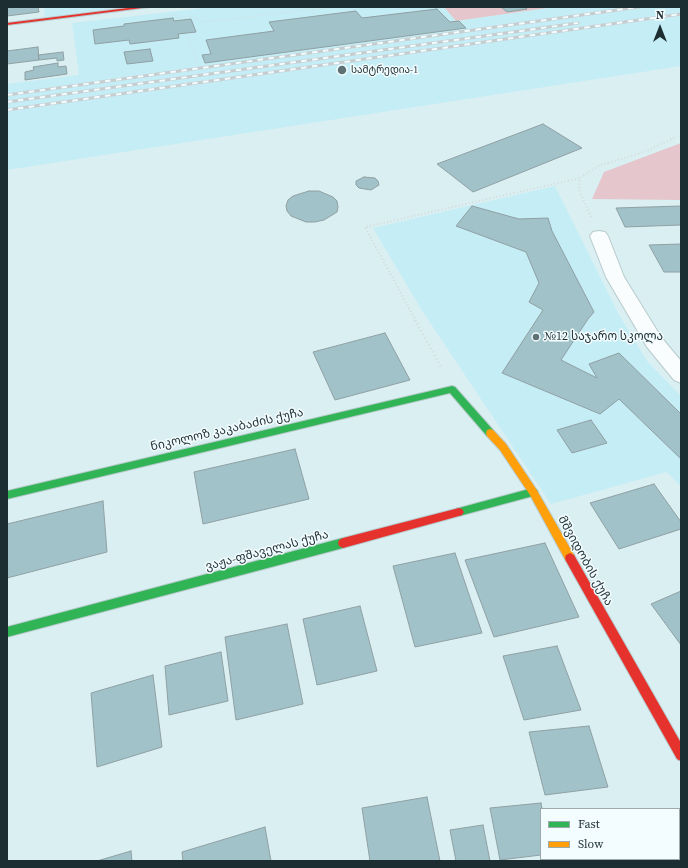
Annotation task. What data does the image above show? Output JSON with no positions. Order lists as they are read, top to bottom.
{
  "streets": {
    "street": ["ნიკოლოზ კაკაბაძის ქუჩა", "ვაჟა-ფშაველას ქუჩა", "მშვიდობის ქუჩა"]
  },
  "crossings": [
    ["ნიკოლოზ კაკაბაძის ქუჩა", "მშვიდობის ქუჩა"],
    ["ვაჟა-ფშაველას ქუჩა", "მშვიდობის ქუჩა"]
  ],
  "places": ["სამტრედია-1", "№12 საჯარო სკოლა"],
  "legend": ["Fast", "Slow"],
  "north": "top"
}
